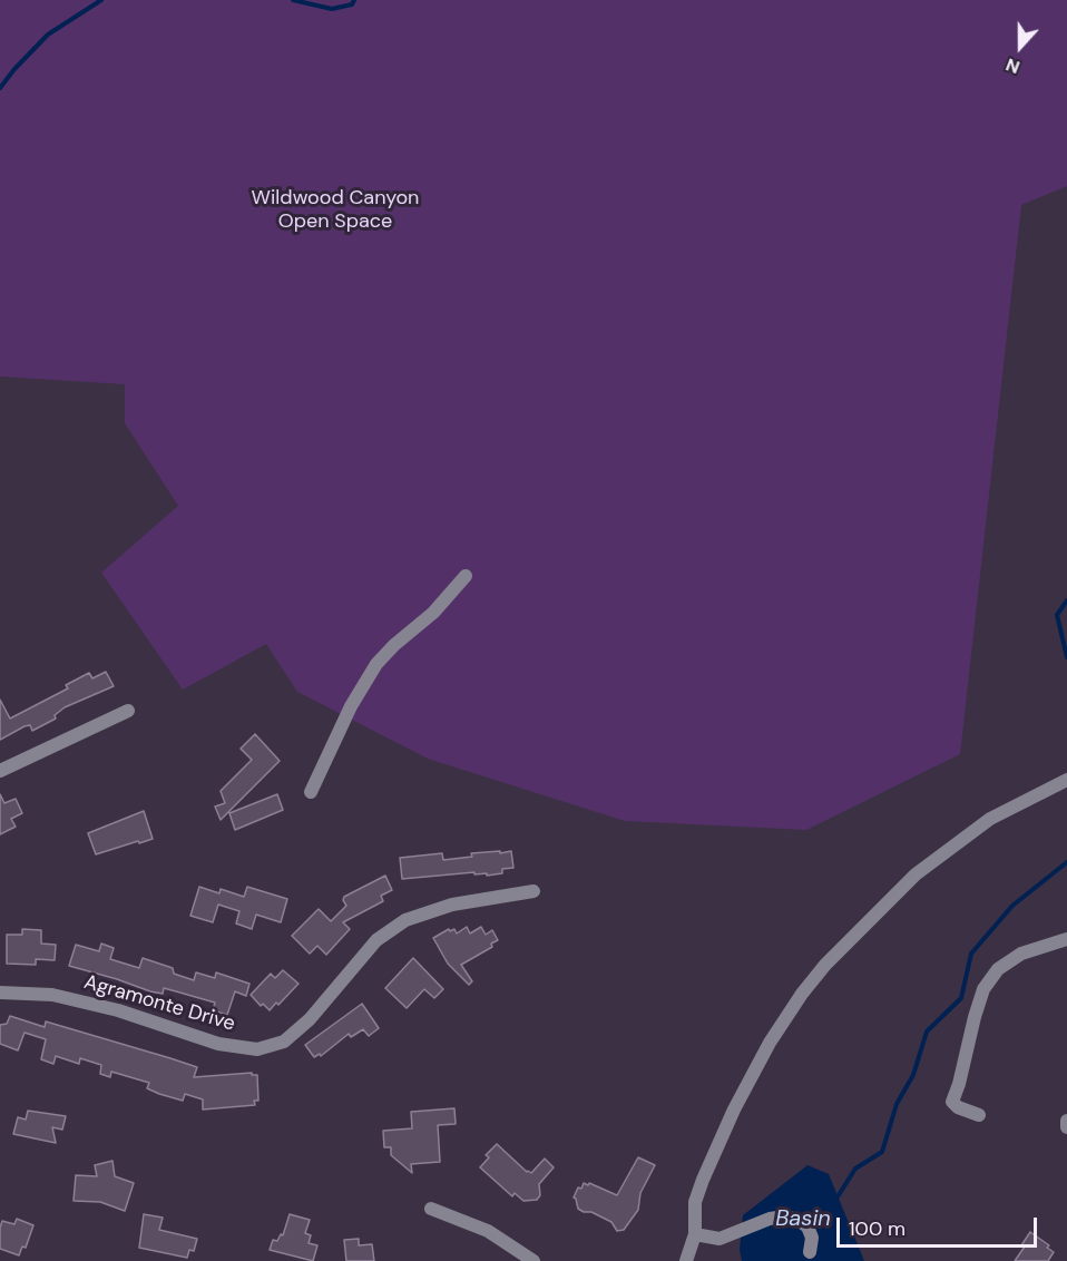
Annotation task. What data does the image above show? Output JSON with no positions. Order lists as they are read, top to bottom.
{
  "streets": {
    "street": ["Agramonte Drive"]
  },
  "water": ["Basin"],
  "parks": ["Wildwood Canyon Open Space"],
  "scale_bar": "100 m",
  "north": "bottom"
}
